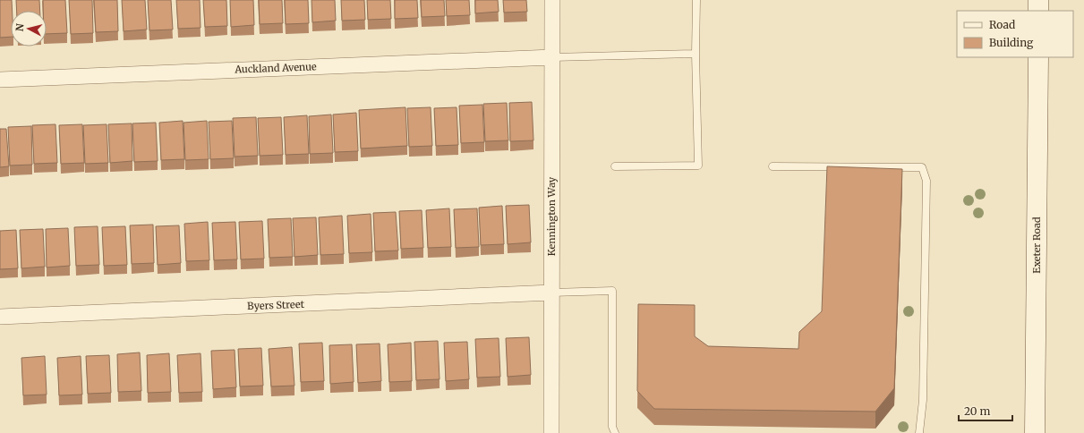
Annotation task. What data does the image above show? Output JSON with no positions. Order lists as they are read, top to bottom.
{
  "streets": {
    "main road": ["Exeter Road"],
    "street": ["Auckland Avenue", "Kennington Way", "Byers Street"]
  },
  "crossings": [
    ["Auckland Avenue", "Kennington Way"],
    ["Kennington Way", "Byers Street"]
  ],
  "legend": ["Road", "Building"],
  "scale_bar": "20 m",
  "north": "left"
}
